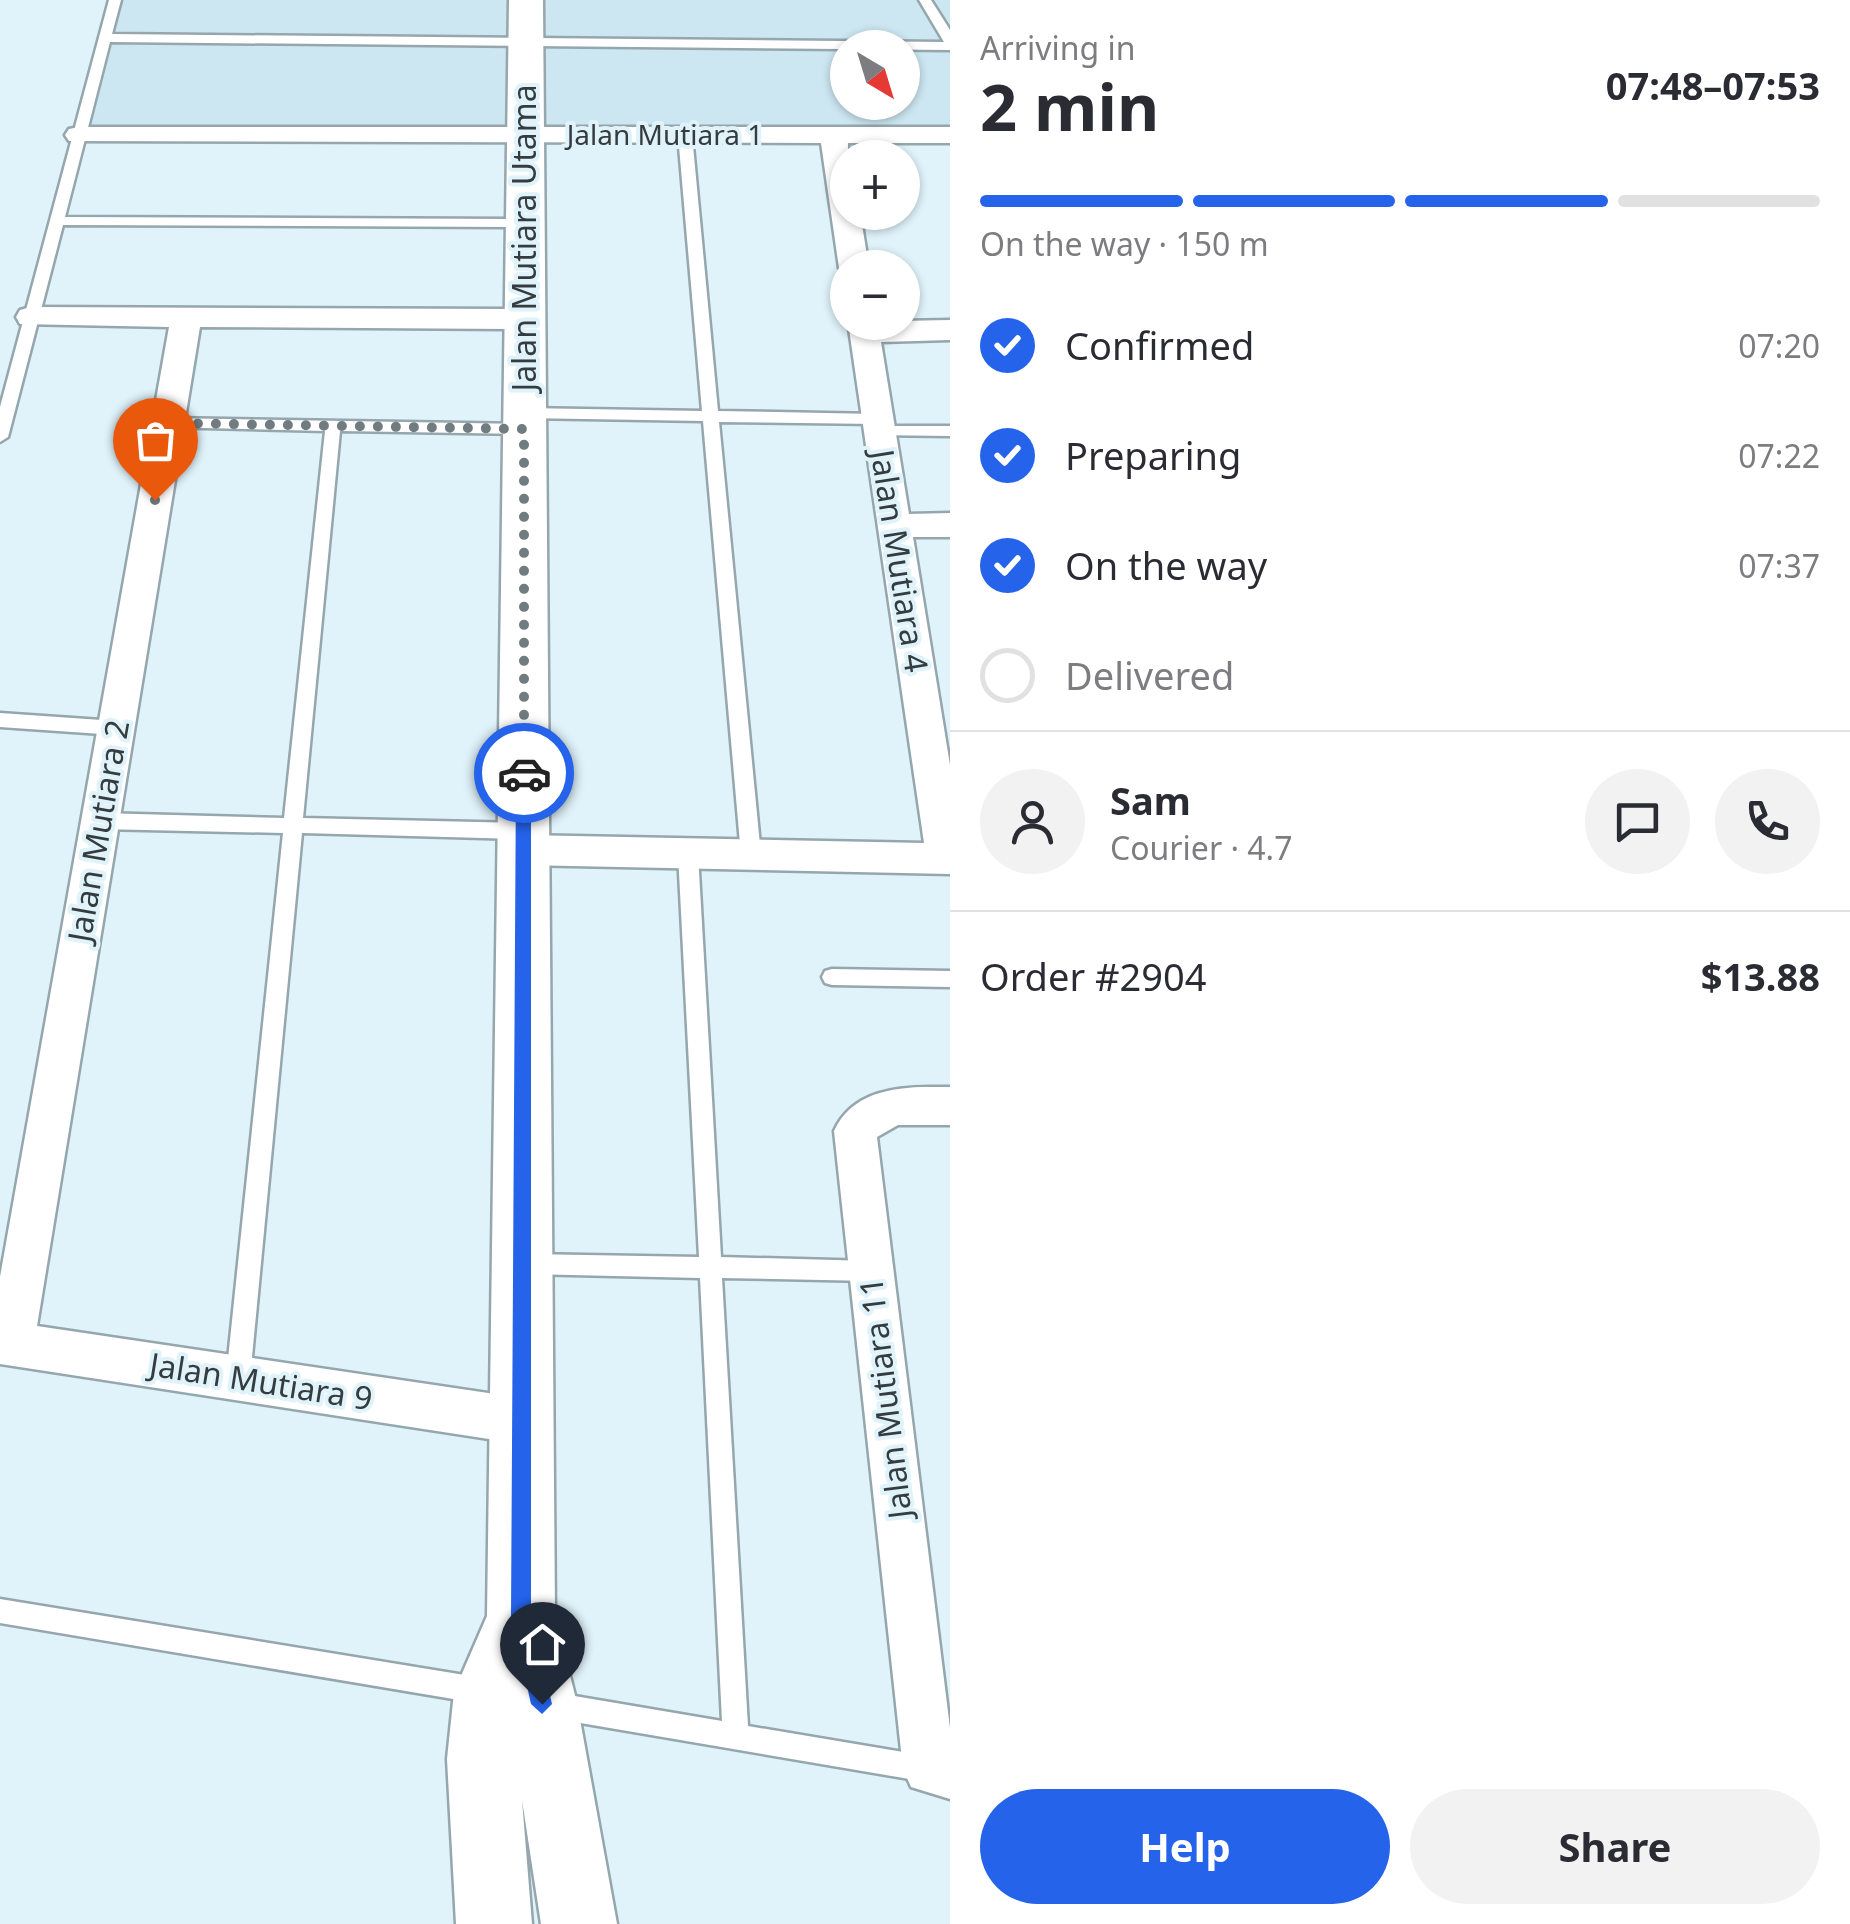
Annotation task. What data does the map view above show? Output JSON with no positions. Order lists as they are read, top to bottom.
{
  "streets": {
    "street": [
      "Jalan Mutiara 1",
      "Jalan Mutiara Utama",
      "Jalan Mutiara 4",
      "Jalan Mutiara 2",
      "Jalan Mutiara 9",
      "Jalan Mutiara 11"
    ]
  },
  "crossings": [
    ["Jalan Mutiara 1", "Jalan Mutiara Utama"],
    ["Jalan Mutiara Utama", "Jalan Mutiara 9"],
    ["Jalan Mutiara 2", "Jalan Mutiara 9"]
  ],
  "north": "bottom right",
  "page": {
    "heading": ["2 min", "Arriving in", "07:48–07:53"],
    "panel": [
      "Sam",
      "Courier · 4.7",
      "Order #2904",
      "$13.88"
    ],
    "map_buttons": ["+", "−"],
    "bar": "On the way · 150 m",
    "list": [
      ["Confirmed", "07:20"],
      ["Preparing", "07:22"],
      ["On the way", "07:37"],
      "Delivered"
    ],
    "buttons": ["Help", "Share"]
  }
}
